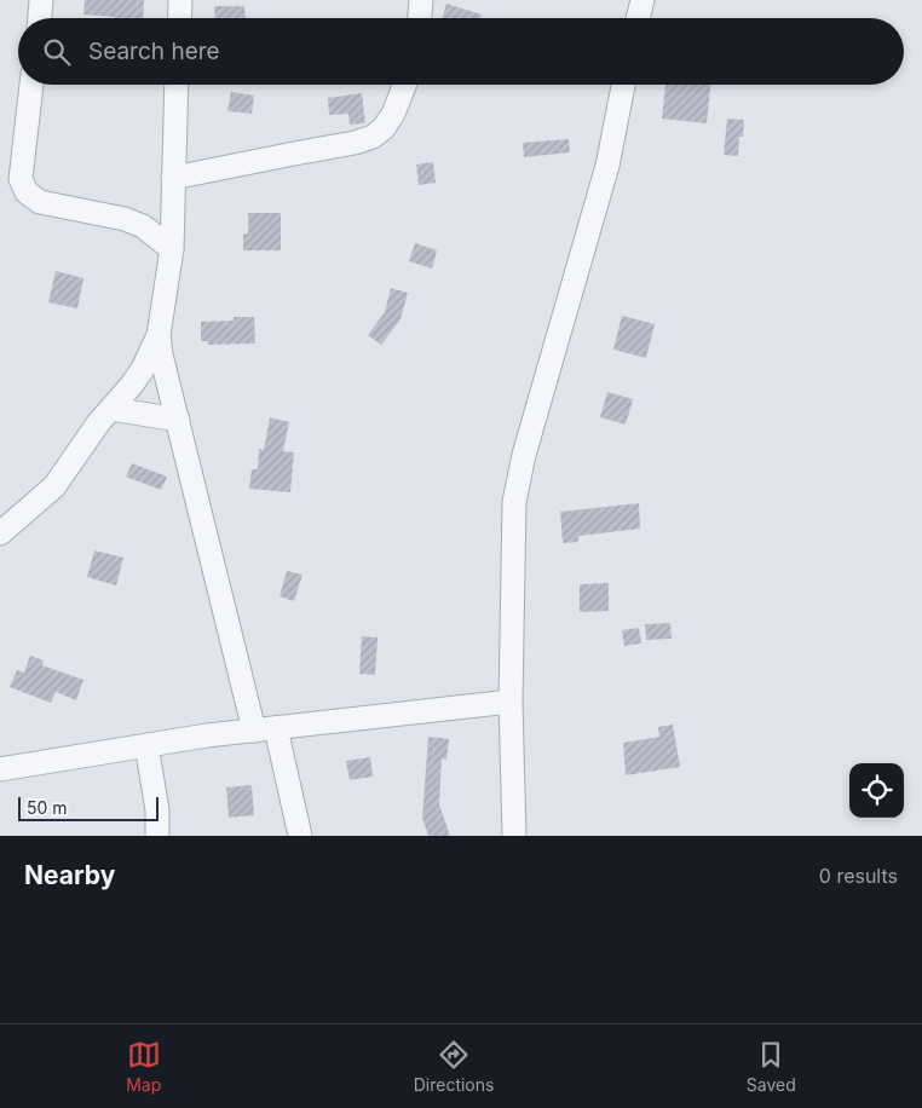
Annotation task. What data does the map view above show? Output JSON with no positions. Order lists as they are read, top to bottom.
{
  "scale_bar": "50 m",
  "page": {
    "search": "Search here",
    "scale": "50 m",
    "heading": ["Nearby", "0 results"],
    "nav": ["Map", "Directions", "Saved"]
  }
}
